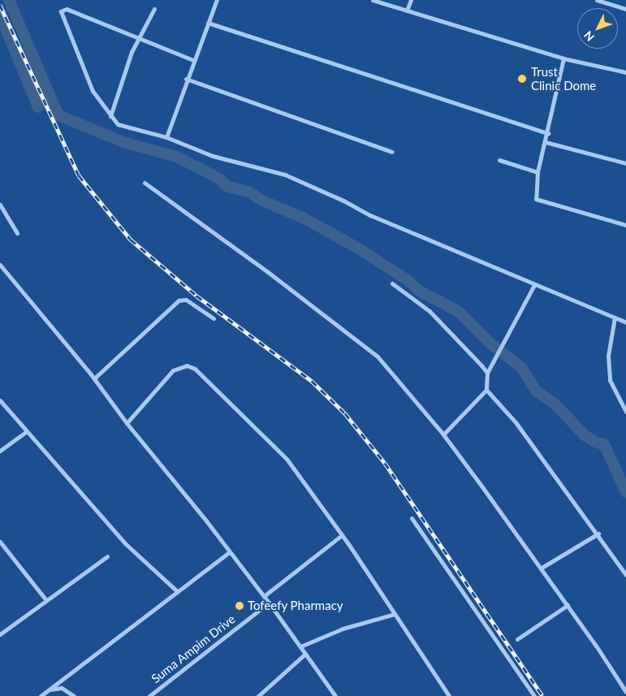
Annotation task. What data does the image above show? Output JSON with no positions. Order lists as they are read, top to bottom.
{
  "streets": {
    "street": ["Suma Ampim Drive"]
  },
  "places": ["Trust Clinic Dome", "Tofeefy Pharmacy"],
  "north": "bottom left"
}
